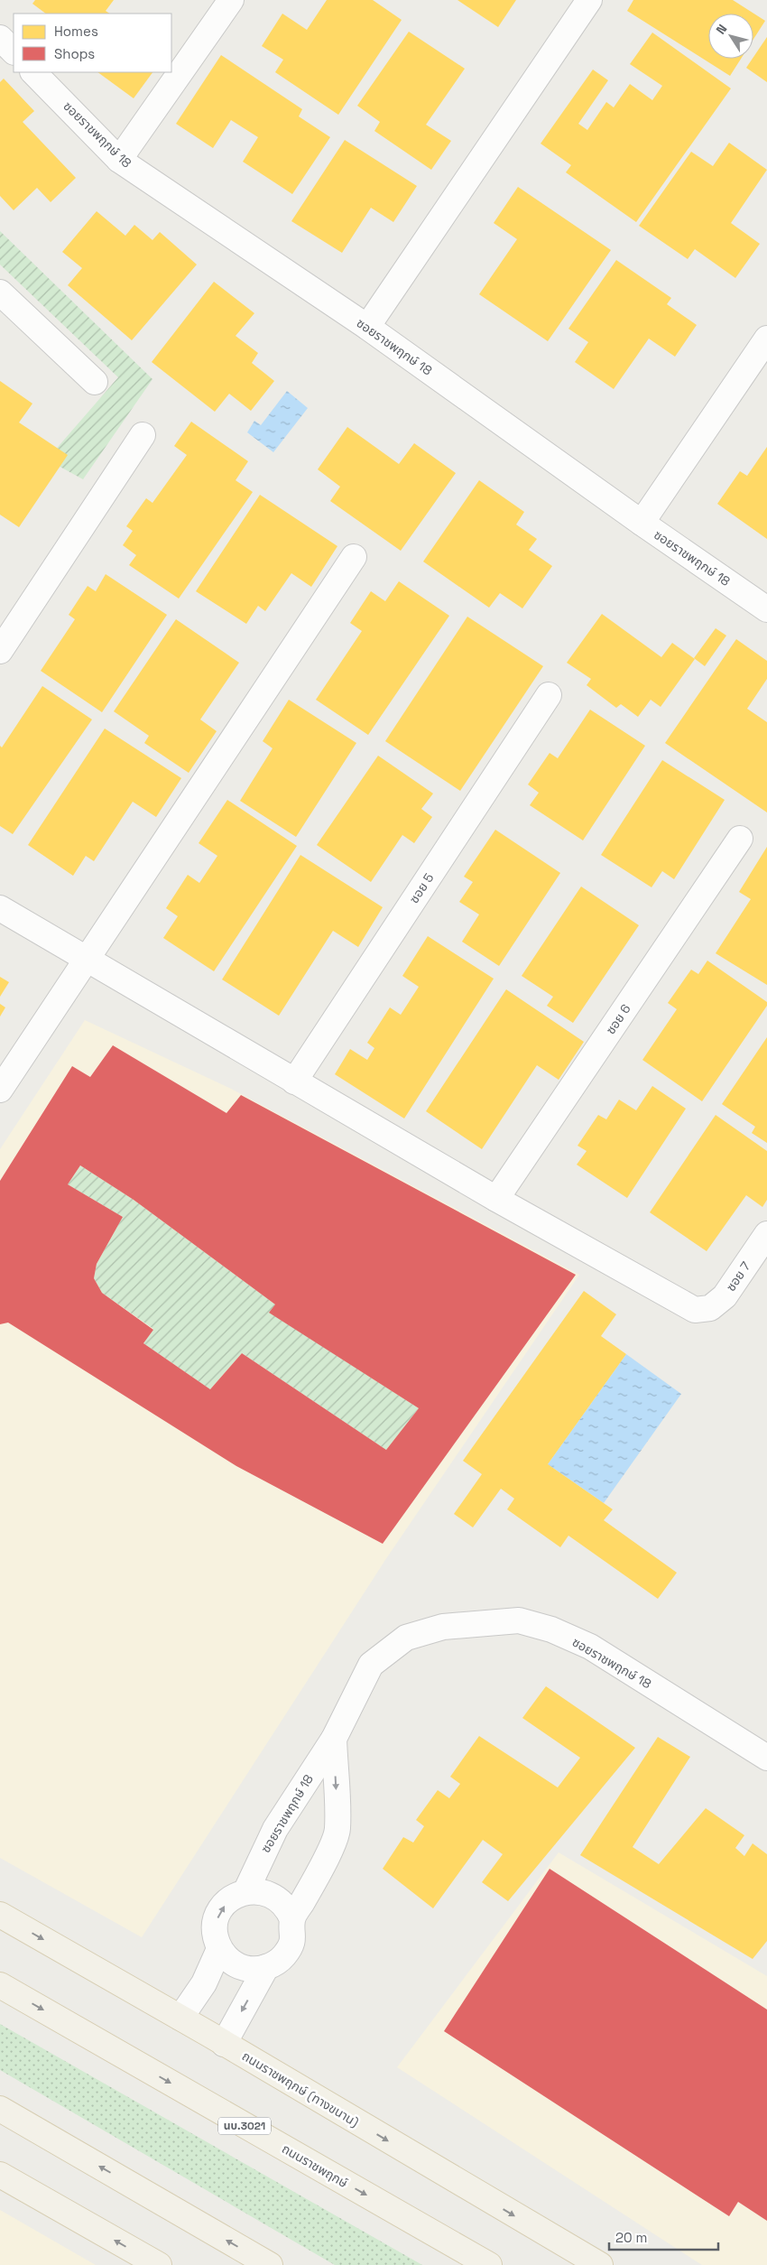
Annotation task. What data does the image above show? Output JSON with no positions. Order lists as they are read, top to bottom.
{
  "streets": {
    "main road": ["ถนนราชพฤกษ์ (ทางขนาน)", "นบ.3021", "ถนนราชพฤกษ์"],
    "street": [
      "ซอยราชพฤกษ์ 18",
      "ซอย 5",
      "ซอย 6",
      "ซอย 7"
    ]
  },
  "crossings": [
    ["ซอยราชพฤกษ์ 18", "ถนนราชพฤกษ์ (ทางขนาน)"],
    ["ซอย 6", "ซอย 7"]
  ],
  "legend": ["Homes", "Shops"],
  "scale_bar": "20 m",
  "north": "top left"
}
